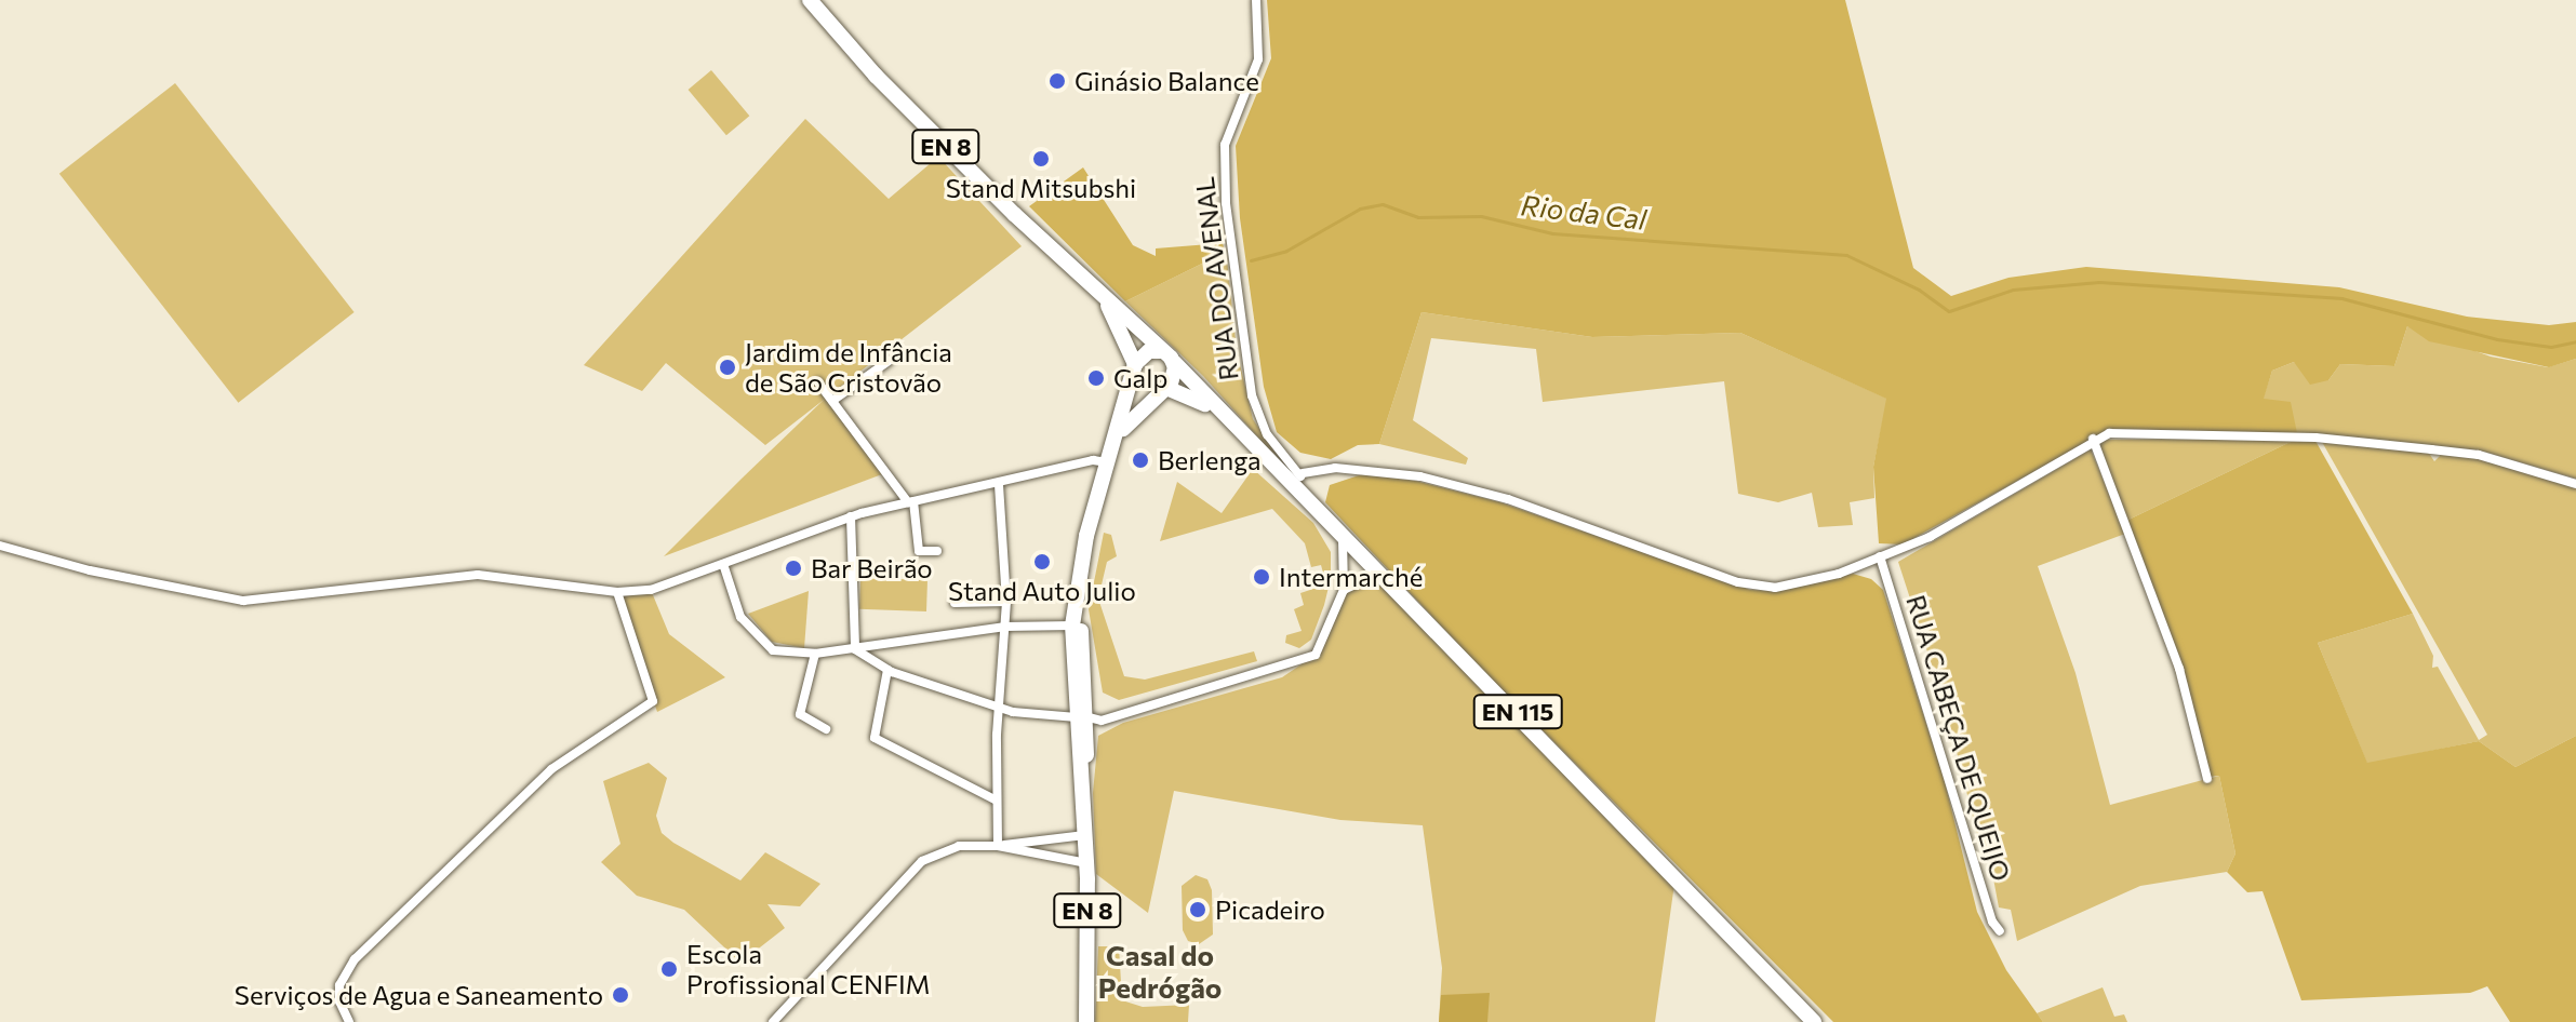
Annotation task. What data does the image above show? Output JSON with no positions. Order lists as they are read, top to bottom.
{
  "streets": {
    "main road": ["EN 8", "EN 115"],
    "street": ["RUA DO AVENAL", "RUA CABEÇA DE QUEIJO"]
  },
  "crossings": [
    ["EN 8", "EN 115"]
  ],
  "districts": ["Casal do Pedrógão"],
  "water": ["Rio da Cal"],
  "places": [
    "Ginásio Balance",
    "Stand Mitsubshi",
    "Jardim de Infância de São Cristovão",
    "Galp",
    "Berlenga",
    "Stand Auto Julio",
    "Bar Beirão",
    "Intermarché",
    "Picadeiro",
    "Escola Profissional CENFIM",
    "Serviços de Agua e Saneamento"
  ]
}
